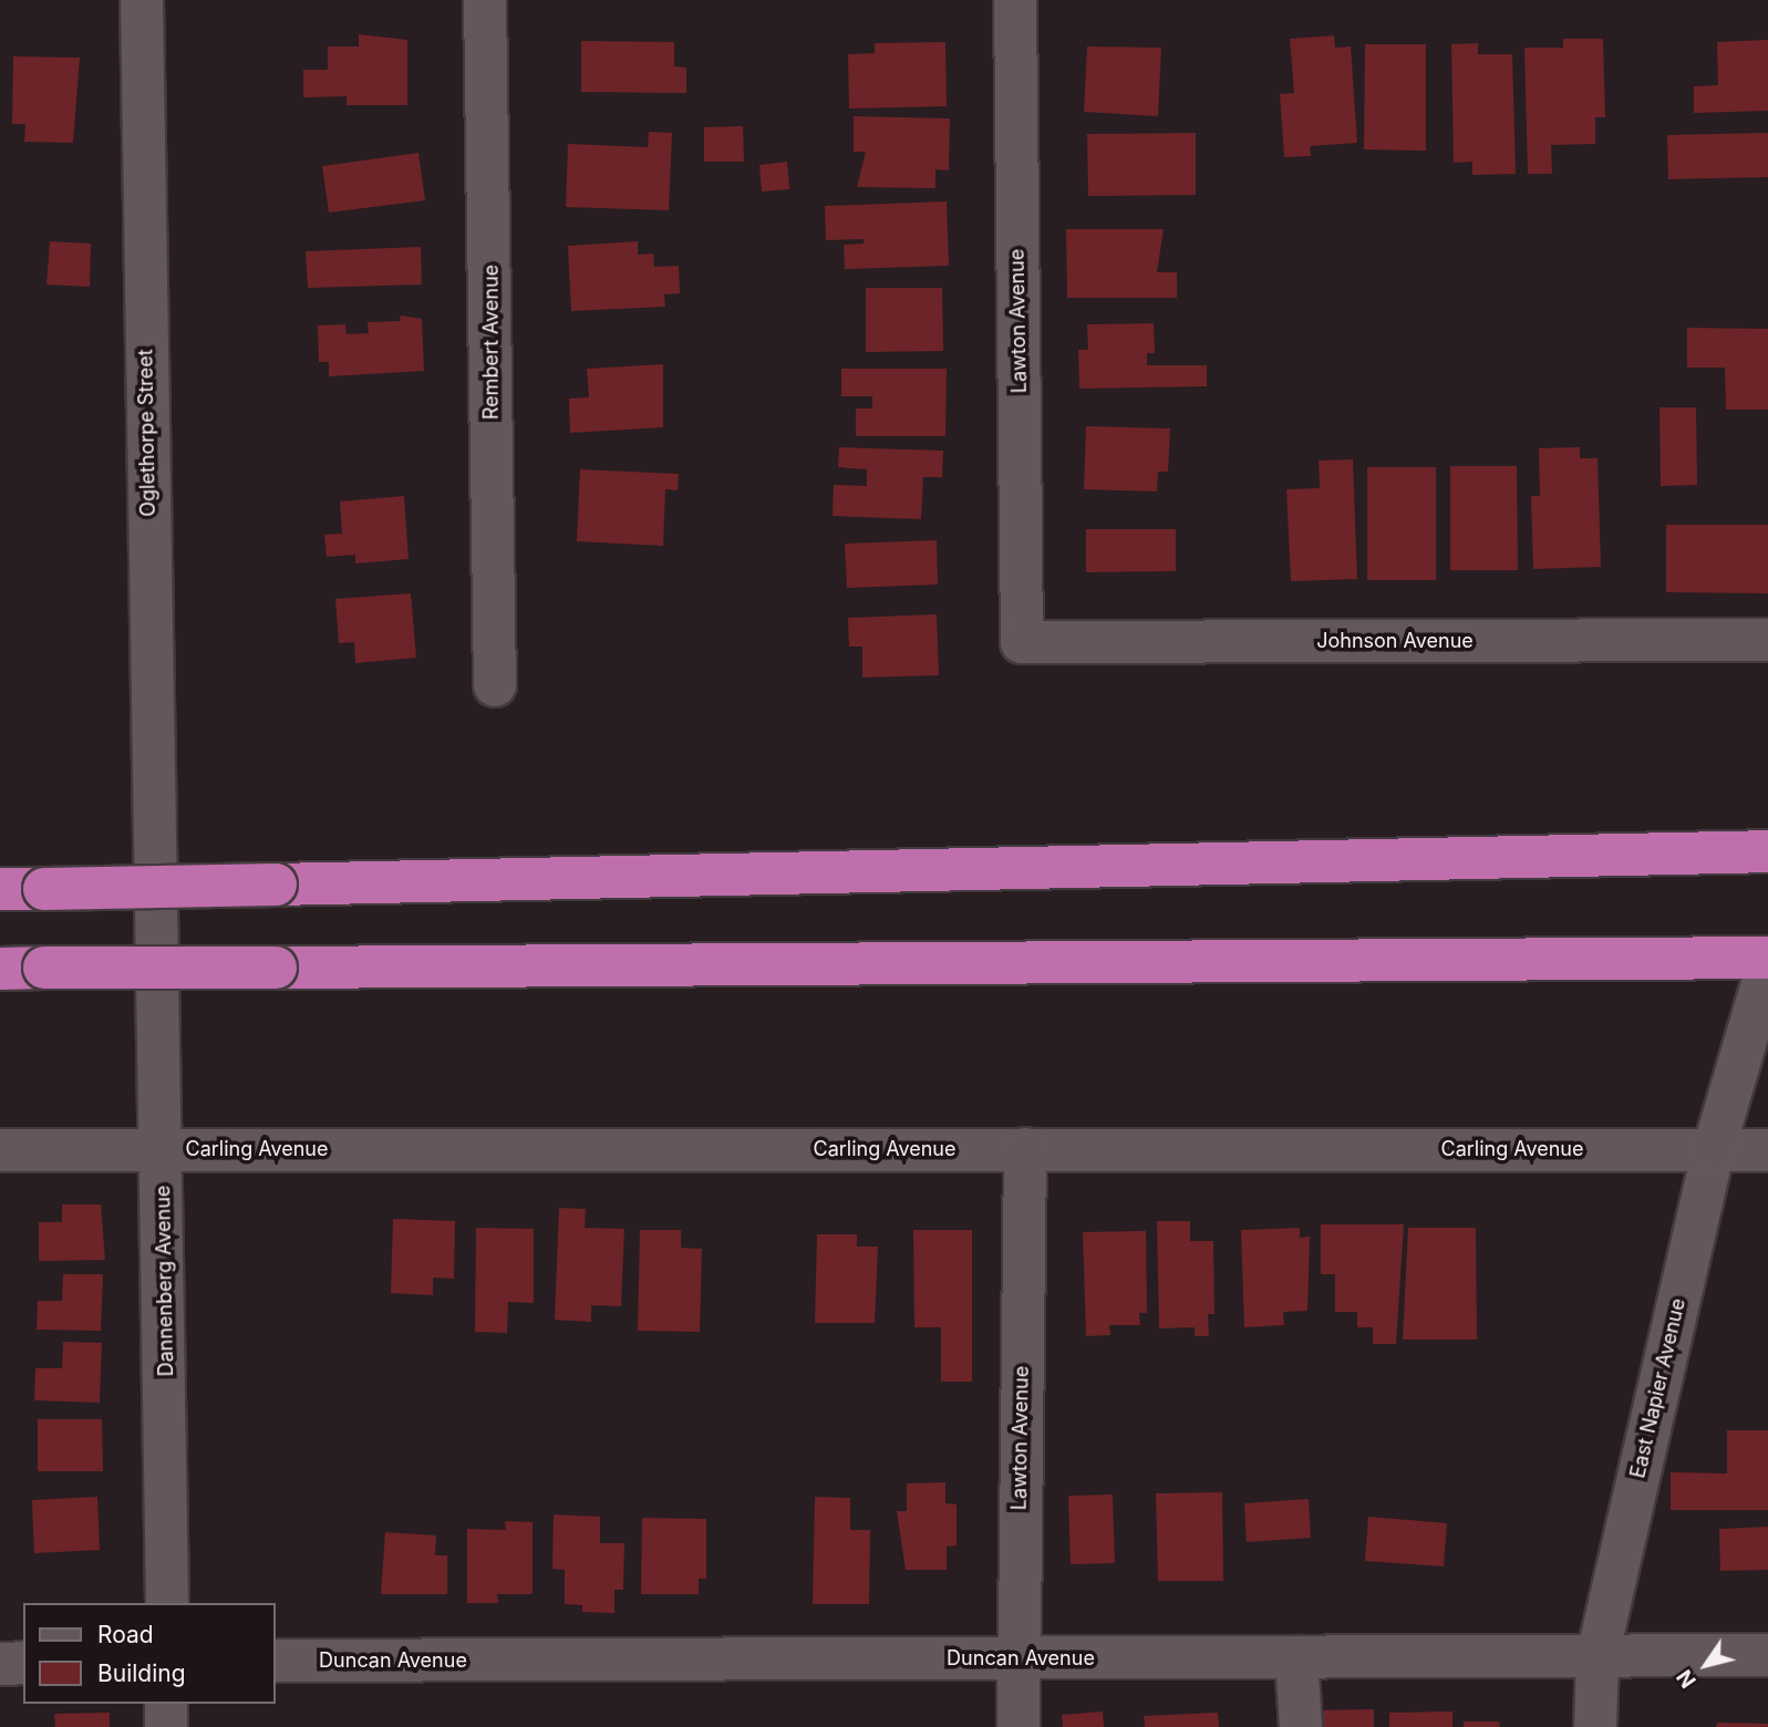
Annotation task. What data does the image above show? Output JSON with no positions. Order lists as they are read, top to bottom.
{
  "streets": {
    "street": [
      "Lawton Avenue",
      "Rembert Avenue",
      "Oglethorpe Street",
      "Johnson Avenue",
      "Carling Avenue",
      "Dannenberg Avenue",
      "East Napier Avenue",
      "Duncan Avenue"
    ]
  },
  "crossings": [
    ["Lawton Avenue", "Johnson Avenue"],
    ["Lawton Avenue", "Carling Avenue"],
    ["Lawton Avenue", "Duncan Avenue"],
    ["Oglethorpe Street", "Dannenberg Avenue"],
    ["Carling Avenue", "Dannenberg Avenue"],
    ["Carling Avenue", "East Napier Avenue"],
    ["East Napier Avenue", "Duncan Avenue"]
  ],
  "legend": ["Road", "Building"],
  "north": "bottom left"
}
